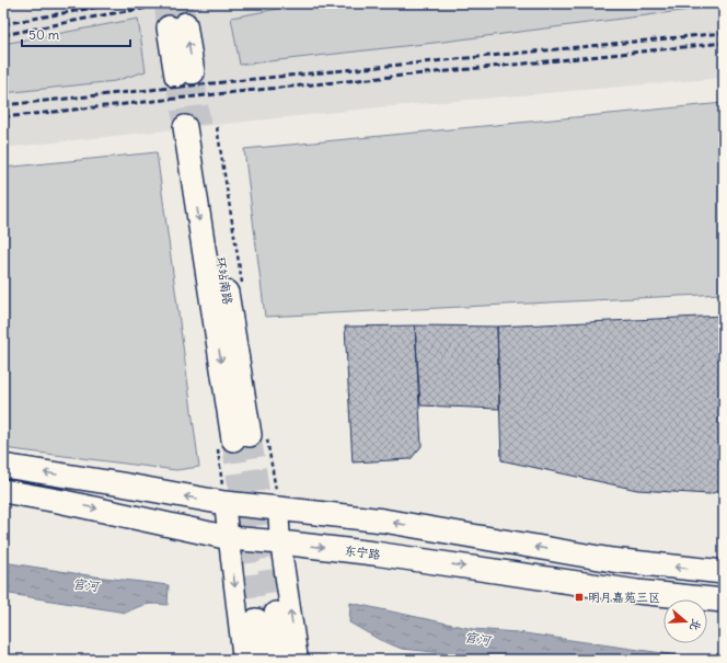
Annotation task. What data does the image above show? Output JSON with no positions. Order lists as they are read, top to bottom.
{
  "streets": {
    "main road": ["环站南路", "东宁路"]
  },
  "water": ["官河"],
  "places": {
    "transit": ["明月嘉苑三区"]
  },
  "scale_bar": "50 m",
  "north": "right"
}
